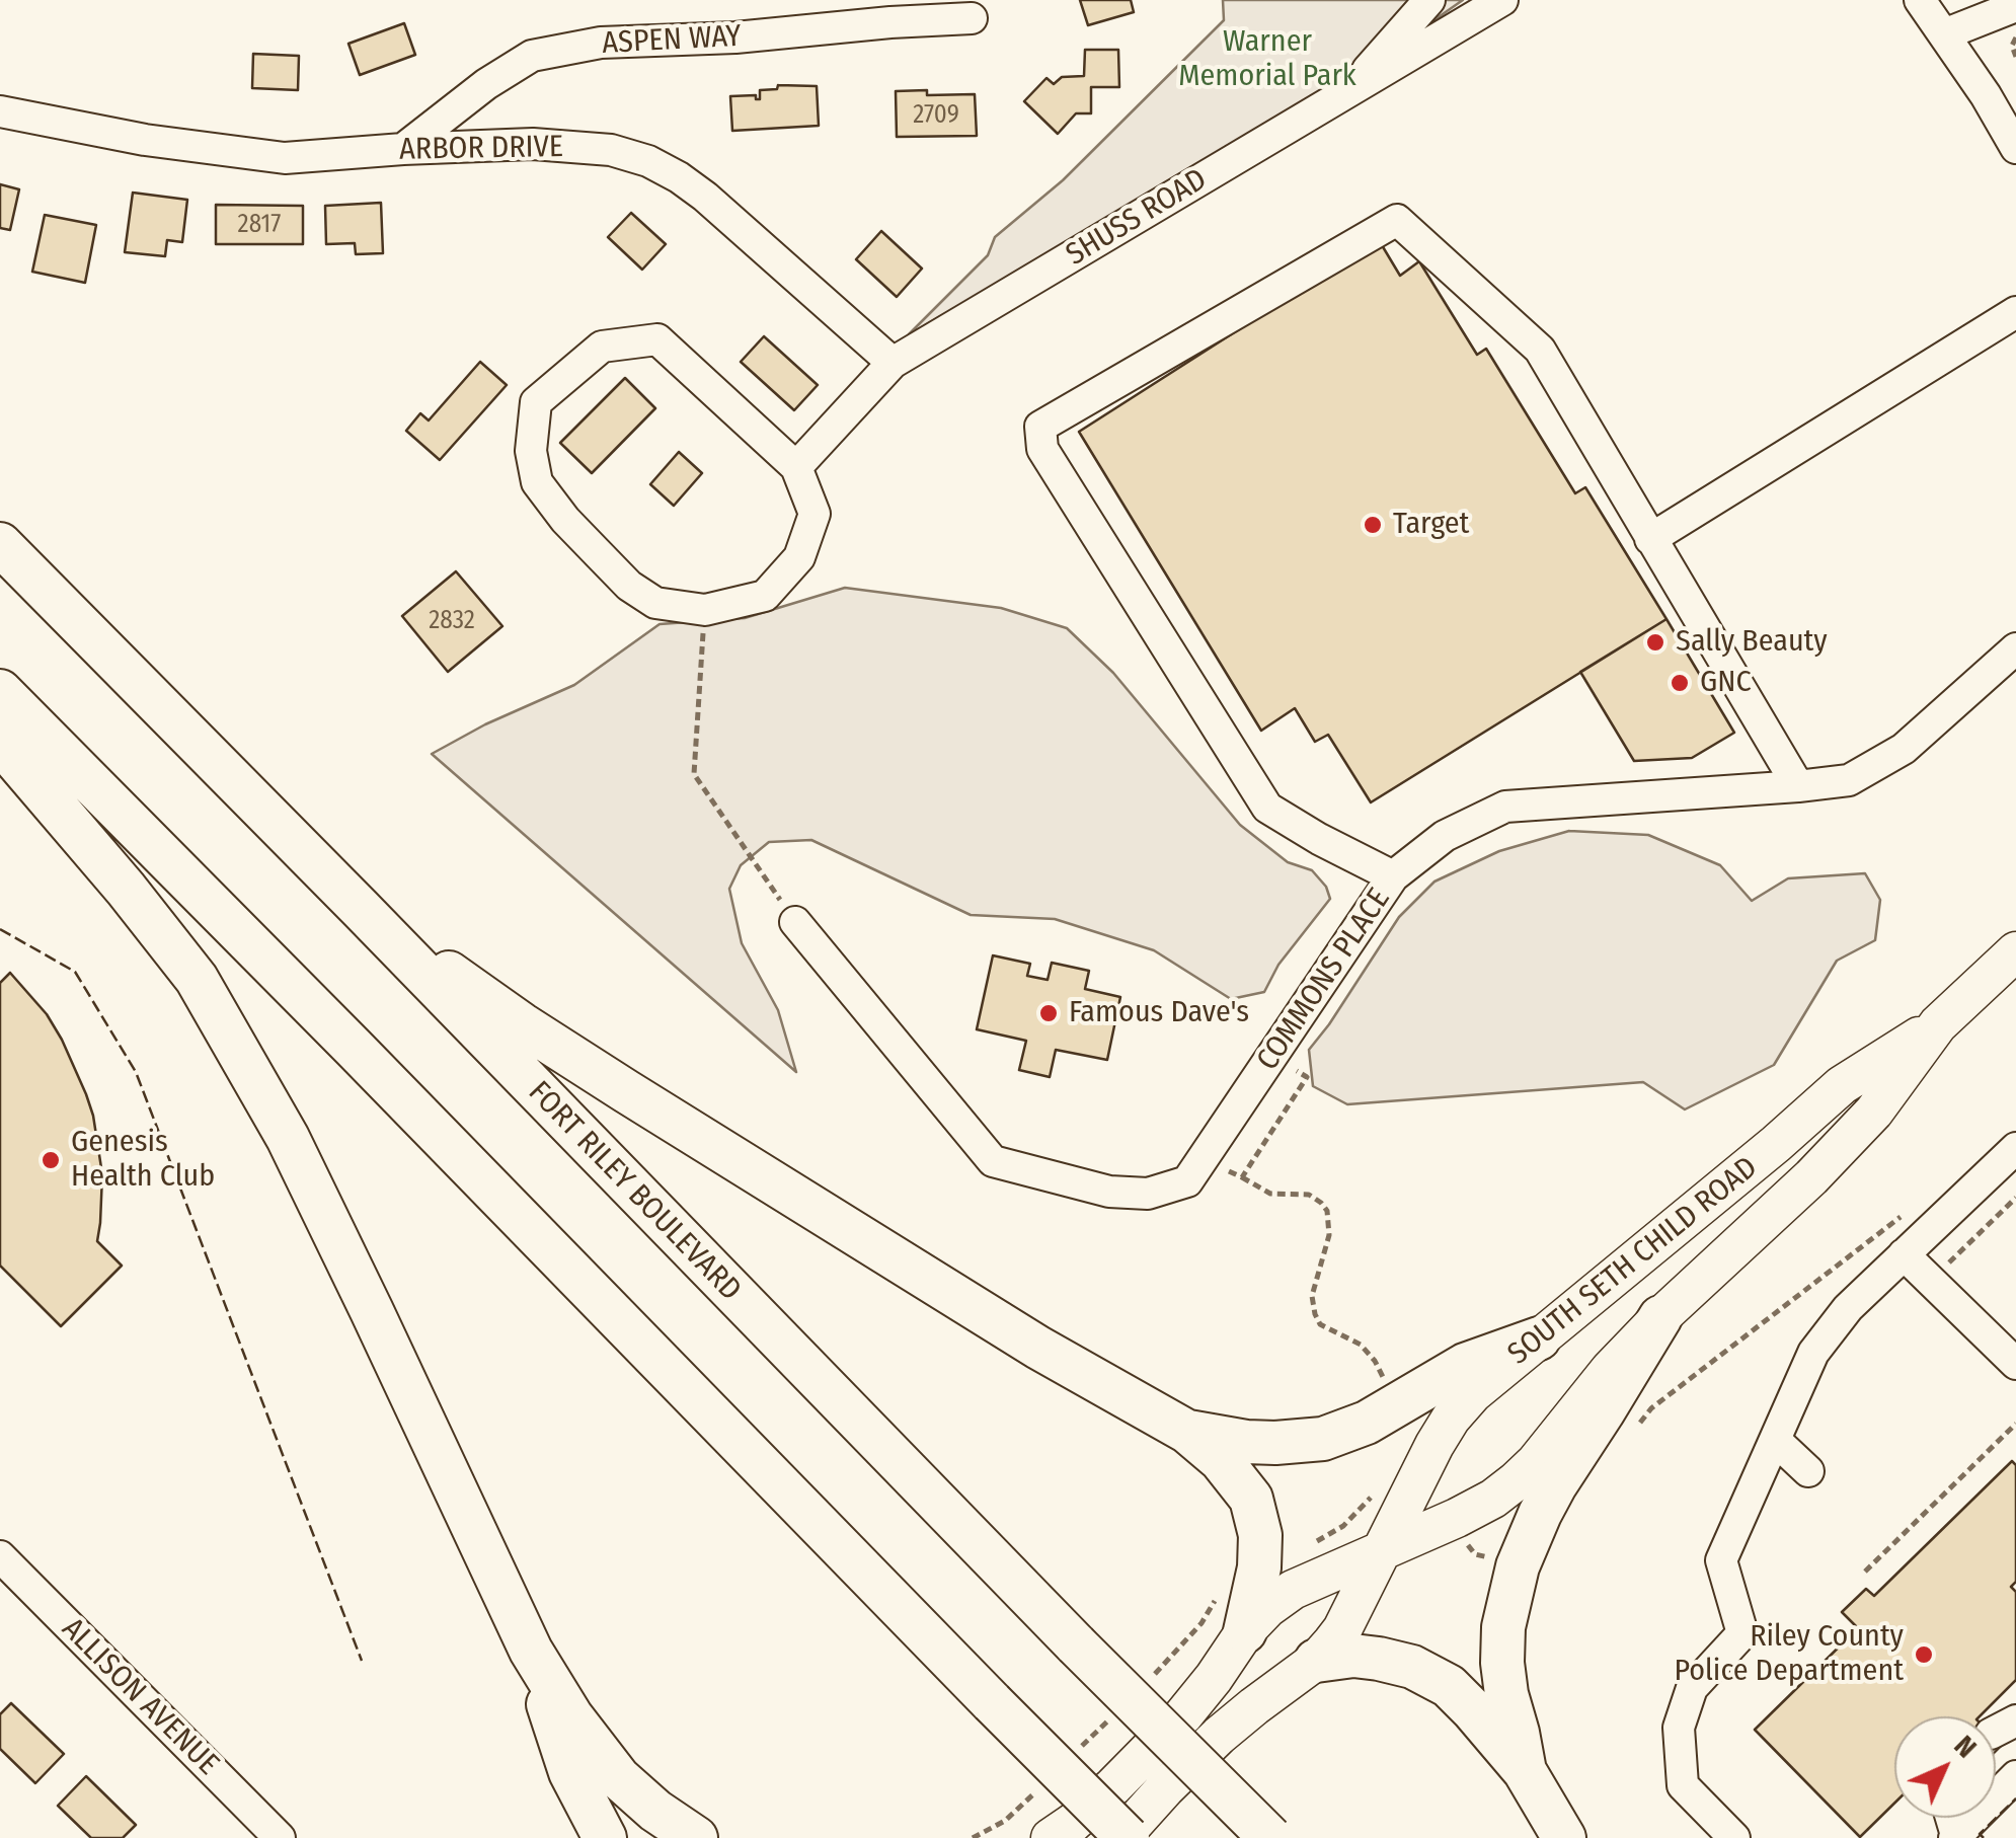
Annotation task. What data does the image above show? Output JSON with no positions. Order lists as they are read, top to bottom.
{
  "streets": {
    "highway": ["FORT RILEY BOULEVARD"],
    "main road": ["SOUTH SETH CHILD ROAD"],
    "street": [
      "ASPEN WAY",
      "ARBOR DRIVE",
      "SHUSS ROAD",
      "COMMONS PLACE",
      "ALLISON AVENUE"
    ]
  },
  "crossings": [
    ["ASPEN WAY", "ARBOR DRIVE"],
    ["ARBOR DRIVE", "SHUSS ROAD"]
  ],
  "parks": ["Warner Memorial Park"],
  "places": [
    "Target",
    "Sally Beauty",
    "GNC",
    "Famous Dave's",
    "Genesis Health Club",
    "Riley County Police Department"
  ],
  "house_numbers": ["2709", "2817", "2832"],
  "north": "top right"
}
